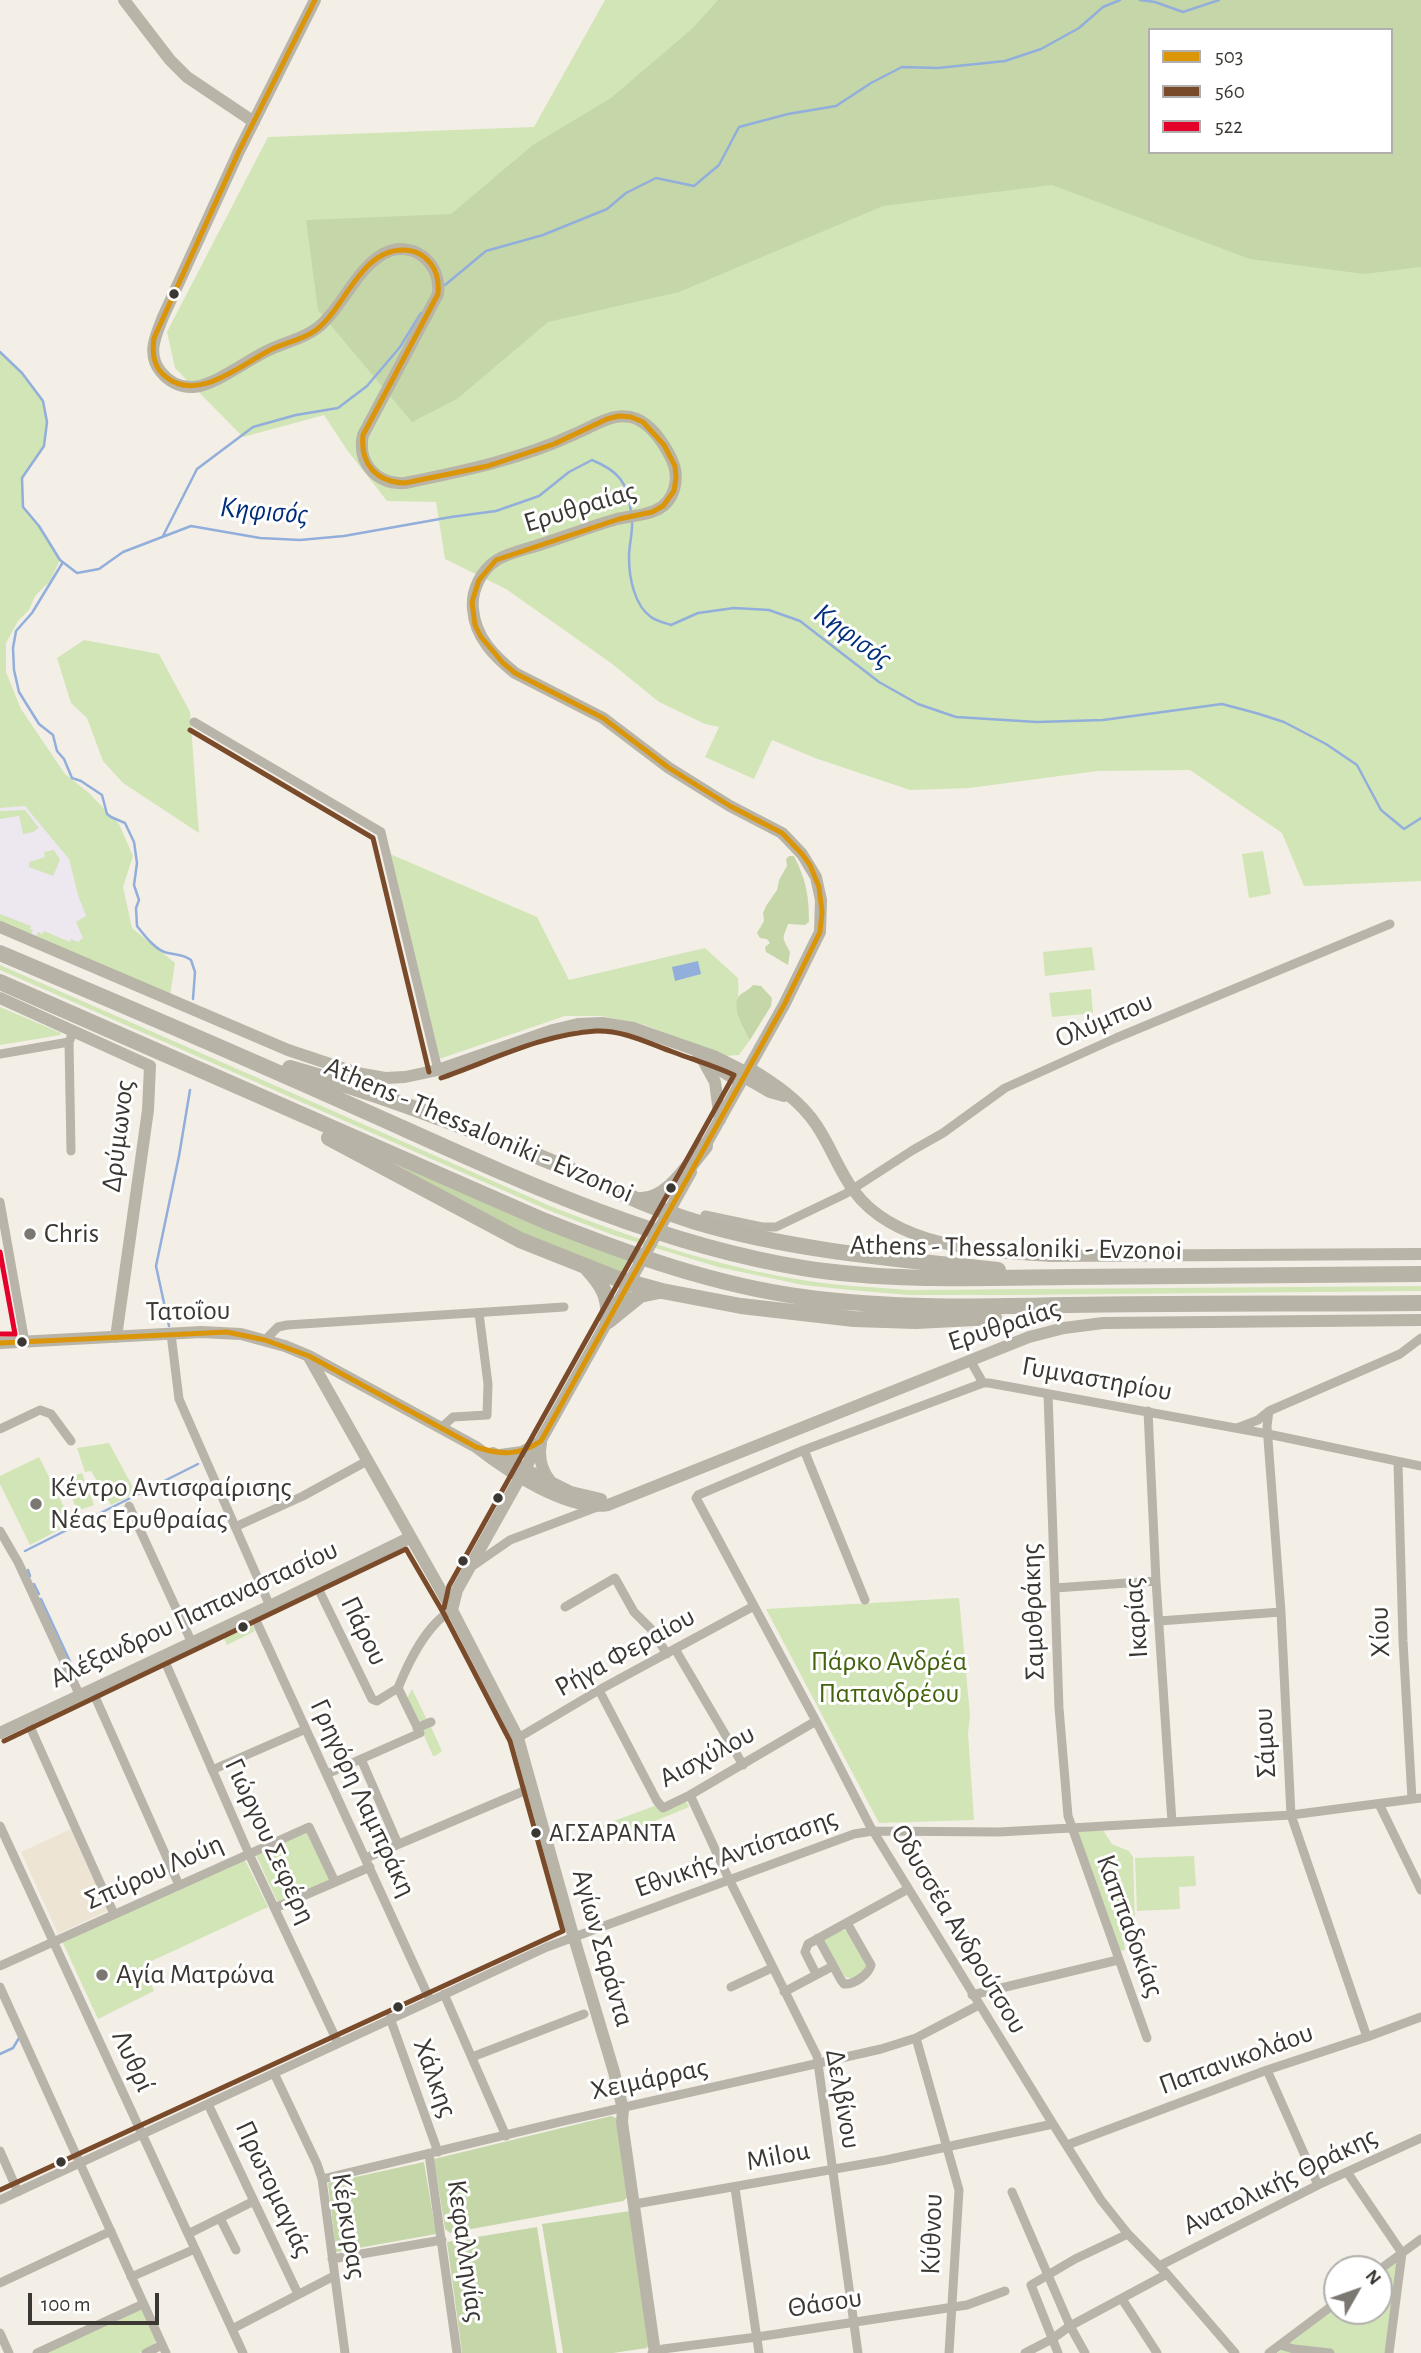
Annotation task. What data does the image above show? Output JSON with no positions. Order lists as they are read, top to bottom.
{
  "streets": {
    "highway": ["Athens - Thessaloniki - Evzonoi"],
    "main road": [
      "Ερυθραίας",
      "Δρύμωνος",
      "Τατοΐου",
      "Αλέξανδρου Παπαναστασίου",
      "Αγίων Σαράντα"
    ],
    "street": [
      "Ολύμπου",
      "Γυμναστηρίου",
      "Σαμοθράκης",
      "Ικαρίας",
      "Πάρου",
      "Χίου",
      "Ρήγα Φεραίου",
      "Σάμου",
      "Αισχύλου",
      "Γρηγόρη Λαμπράκη",
      "Γιώργου Σεφέρη",
      "Εθνικής Αντίστασης",
      "Σπύρου Λούη",
      "Καππαδοκίας",
      "Οδυσσέα Ανδρούτσου",
      "Παπανικολάου",
      "Λυθρί",
      "Χάλκης",
      "Χειμάρρας",
      "Δελβίνου",
      "Milou",
      "Ανατολικής Θράκης",
      "Πρωτομαγιάς",
      "Κέρκυρας",
      "Κύθνου",
      "Κεφαλληνίας",
      "Θάσου"
    ]
  },
  "crossings": [
    ["Ερυθραίας", "Τατοΐου"],
    ["Ερυθραίας", "Αγίων Σαράντα"],
    ["Δρύμωνος", "Τατοΐου"],
    ["Γυμναστηρίου", "Σαμοθράκης"],
    ["Γυμναστηρίου", "Ικαρίας"],
    ["Γυμναστηρίου", "Χίου"],
    ["Γυμναστηρίου", "Σάμου"],
    ["Γυμναστηρίου", "Οδυσσέα Ανδρούτσου"],
    ["Σαμοθράκης", "Εθνικής Αντίστασης"],
    ["Σαμοθράκης", "Καππαδοκίας"],
    ["Αλέξανδρου Παπαναστασίου", "Πάρου"],
    ["Αλέξανδρου Παπαναστασίου", "Γρηγόρη Λαμπράκη"],
    ["Αλέξανδρου Παπαναστασίου", "Γιώργου Σεφέρη"],
    ["Αλέξανδρου Παπαναστασίου", "Αγίων Σαράντα"],
    ["Ικαρίας", "Εθνικής Αντίστασης"],
    ["Χίου", "Εθνικής Αντίστασης"],
    ["Ρήγα Φεραίου", "Αισχύλου"],
    ["Ρήγα Φεραίου", "Οδυσσέα Ανδρούτσου"],
    ["Ρήγα Φεραίου", "Αγίων Σαράντα"],
    ["Σάμου", "Εθνικής Αντίστασης"],
    ["Σάμου", "Παπανικολάου"],
    ["Αισχύλου", "Οδυσσέα Ανδρούτσου"],
    ["Αισχύλου", "Δελβίνου"],
    ["Γρηγόρη Λαμπράκη", "Εθνικής Αντίστασης"],
    ["Γιώργου Σεφέρη", "Εθνικής Αντίστασης"],
    ["Γιώργου Σεφέρη", "Σπύρου Λούη"],
    ["Εθνικής Αντίστασης", "Καππαδοκίας"],
    ["Εθνικής Αντίστασης", "Οδυσσέα Ανδρούτσου"],
    ["Εθνικής Αντίστασης", "Αγίων Σαράντα"],
    ["Εθνικής Αντίστασης", "Λυθρί"],
    ["Εθνικής Αντίστασης", "Χάλκης"],
    ["Εθνικής Αντίστασης", "Δελβίνου"],
    ["Εθνικής Αντίστασης", "Πρωτομαγιάς"],
    ["Εθνικής Αντίστασης", "Κέρκυρας"],
    ["Σπύρου Λούη", "Λυθρί"],
    ["Οδυσσέα Ανδρούτσου", "Παπανικολάου"],
    ["Οδυσσέα Ανδρούτσου", "Χειμάρρας"],
    ["Οδυσσέα Ανδρούτσου", "Milou"],
    ["Οδυσσέα Ανδρούτσου", "Ανατολικής Θράκης"],
    ["Αγίων Σαράντα", "Χειμάρρας"],
    ["Αγίων Σαράντα", "Milou"],
    ["Αγίων Σαράντα", "Θάσου"],
    ["Χάλκης", "Χειμάρρας"],
    ["Χάλκης", "Κεφαλληνίας"],
    ["Χειμάρρας", "Δελβίνου"],
    ["Χειμάρρας", "Κέρκυρας"],
    ["Χειμάρρας", "Κύθνου"],
    ["Χειμάρρας", "Κεφαλληνίας"],
    ["Δελβίνου", "Milou"],
    ["Δελβίνου", "Θάσου"],
    ["Milou", "Κύθνου"],
    ["Κύθνου", "Θάσου"]
  ],
  "water": ["Κηφισός"],
  "parks": ["Πάρκο Ανδρέα Παπανδρέου"],
  "places": [
    "Chris",
    "Κέντρο Αντισφαίρισης Νέας Ερυθραίας",
    "ΑΓ.ΣΑΡΑΝΤΑ",
    "Αγία Ματρώνα"
  ],
  "lines": ["transit line 503", "transit line 560", "transit line 522"],
  "legend": ["503", "560", "522"],
  "scale_bar": "100 m",
  "north": "top right"
}
